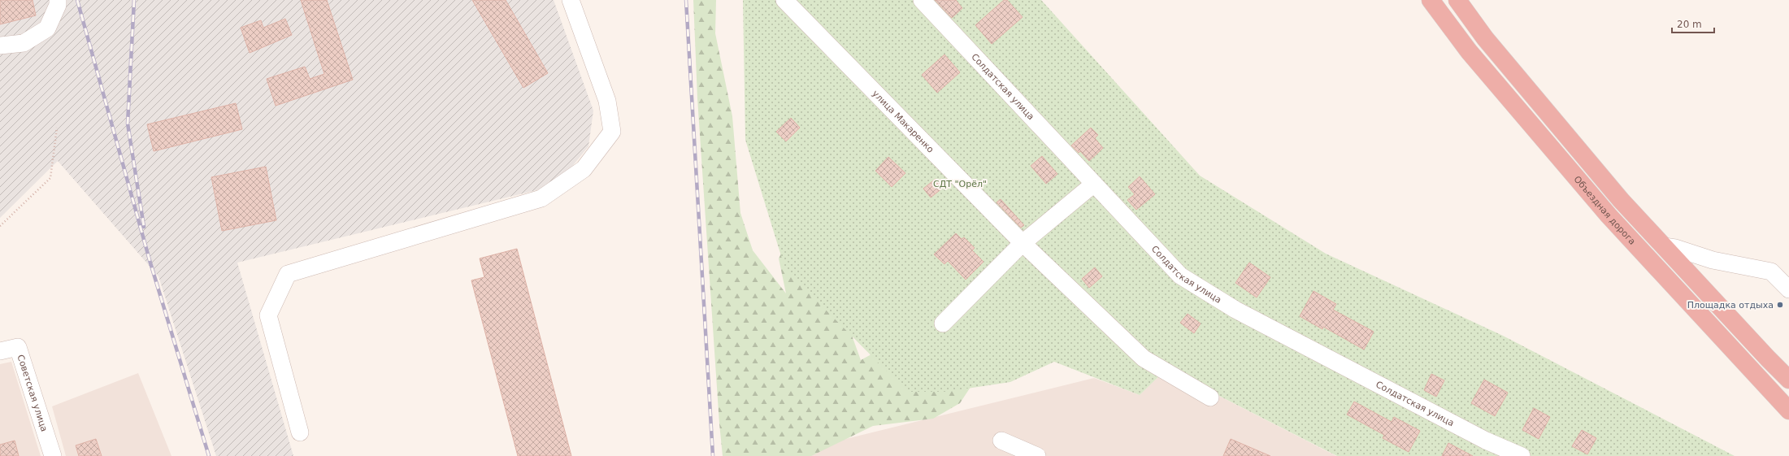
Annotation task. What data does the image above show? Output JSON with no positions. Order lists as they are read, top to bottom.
{
  "streets": {
    "highway": ["Объездная дорога"],
    "street": ["Солдатская улица", "улица Макаренко", "Советская улица"]
  },
  "parks": ["СДТ \"Орёл\""],
  "places": ["Площадка отдыха"],
  "scale_bar": "20 m"
}
